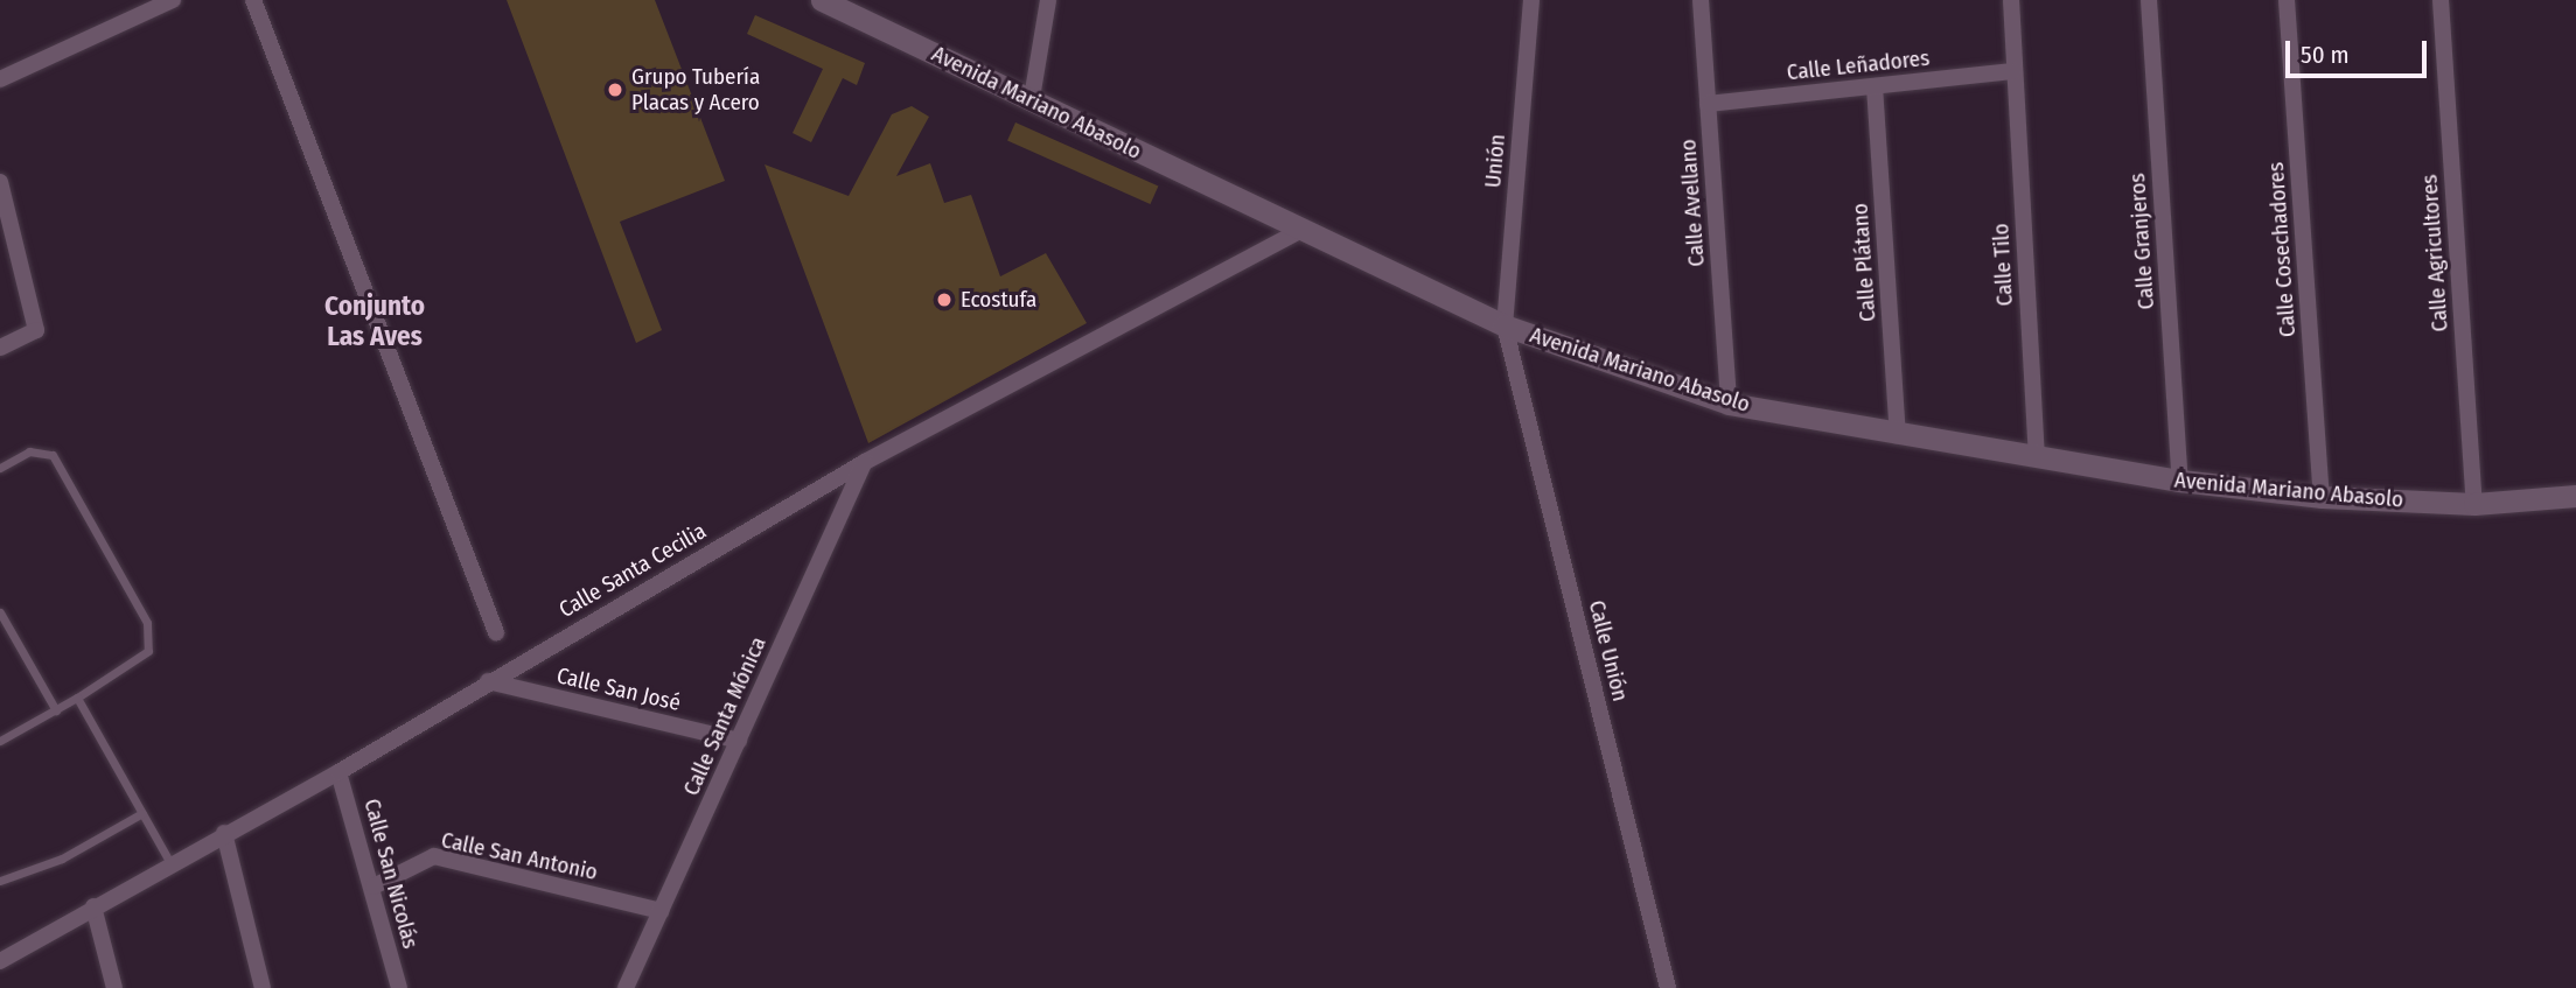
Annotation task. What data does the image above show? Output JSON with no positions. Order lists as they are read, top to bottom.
{
  "streets": {
    "street": [
      "Calle Leñadores",
      "Avenida Mariano Abasolo",
      "Unión",
      "Calle Avellano",
      "Calle Granjeros",
      "Calle Cosechadores",
      "Calle Agricultores",
      "Calle Plátano",
      "Calle Tilo",
      "Calle Santa Cecilia",
      "Calle Unión",
      "Calle San José",
      "Calle Santa Mónica",
      "Calle San Antonio",
      "Calle San Nicolás"
    ]
  },
  "crossings": [
    ["Calle Leñadores", "Calle Avellano"],
    ["Calle Leñadores", "Calle Plátano"],
    ["Calle Leñadores", "Calle Tilo"],
    ["Avenida Mariano Abasolo", "Unión"],
    ["Avenida Mariano Abasolo", "Calle Avellano"],
    ["Avenida Mariano Abasolo", "Calle Granjeros"],
    ["Avenida Mariano Abasolo", "Calle Cosechadores"],
    ["Avenida Mariano Abasolo", "Calle Agricultores"],
    ["Avenida Mariano Abasolo", "Calle Plátano"],
    ["Avenida Mariano Abasolo", "Calle Tilo"],
    ["Avenida Mariano Abasolo", "Calle Santa Cecilia"],
    ["Avenida Mariano Abasolo", "Calle Unión"],
    ["Unión", "Calle Unión"],
    ["Calle Santa Cecilia", "Calle San José"],
    ["Calle Santa Cecilia", "Calle Santa Mónica"],
    ["Calle Santa Cecilia", "Calle San Nicolás"],
    ["Calle San José", "Calle Santa Mónica"],
    ["Calle Santa Mónica", "Calle San Antonio"],
    ["Calle San Antonio", "Calle San Nicolás"]
  ],
  "districts": ["Conjunto Las Aves"],
  "places": ["Grupo Tubería Placas y Acero", "Ecostufa"],
  "scale_bar": "50 m"
}
